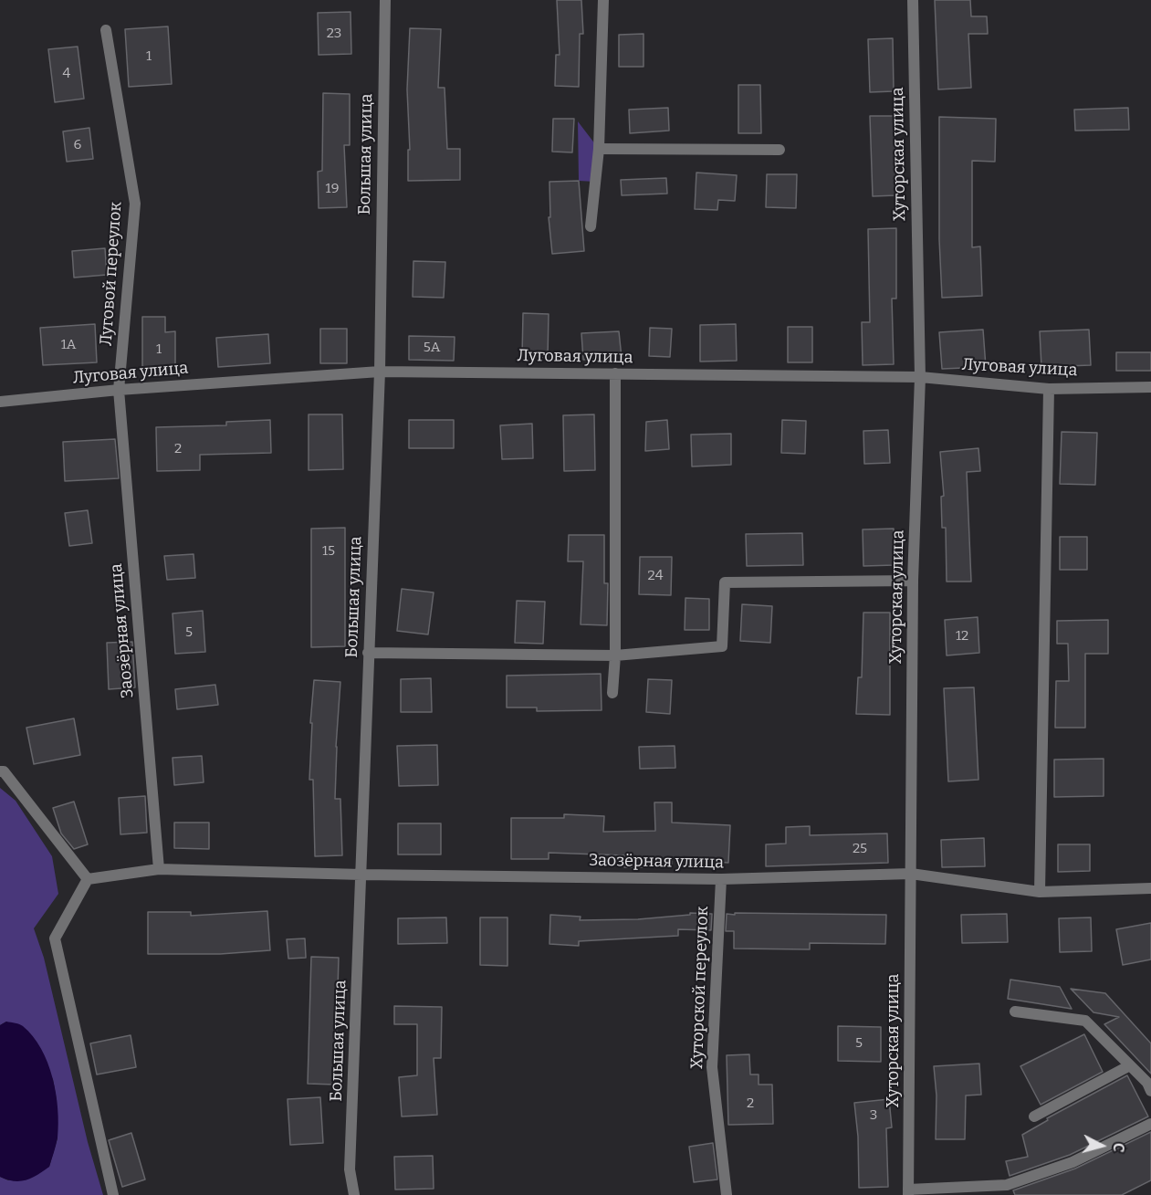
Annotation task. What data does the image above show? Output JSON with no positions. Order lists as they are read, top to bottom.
{
  "streets": {
    "street": [
      "Большая улица",
      "Хуторская улица",
      "Луговой переулок",
      "Луговая улица",
      "Заозёрная улица",
      "Хуторской переулок"
    ]
  },
  "crossings": [
    ["Большая улица", "Луговая улица"],
    ["Большая улица", "Заозёрная улица"],
    ["Хуторская улица", "Луговая улица"],
    ["Хуторская улица", "Заозёрная улица"],
    ["Луговой переулок", "Луговая улица"],
    ["Луговой переулок", "Заозёрная улица"],
    ["Луговая улица", "Заозёрная улица"],
    ["Заозёрная улица", "Хуторской переулок"]
  ],
  "house_numbers": [
    "23",
    "1",
    "4",
    "6",
    "19",
    "1А",
    "5А",
    "1",
    "2",
    "15",
    "24",
    "5",
    "12",
    "25",
    "5",
    "2",
    "3"
  ],
  "north": "right"
}
